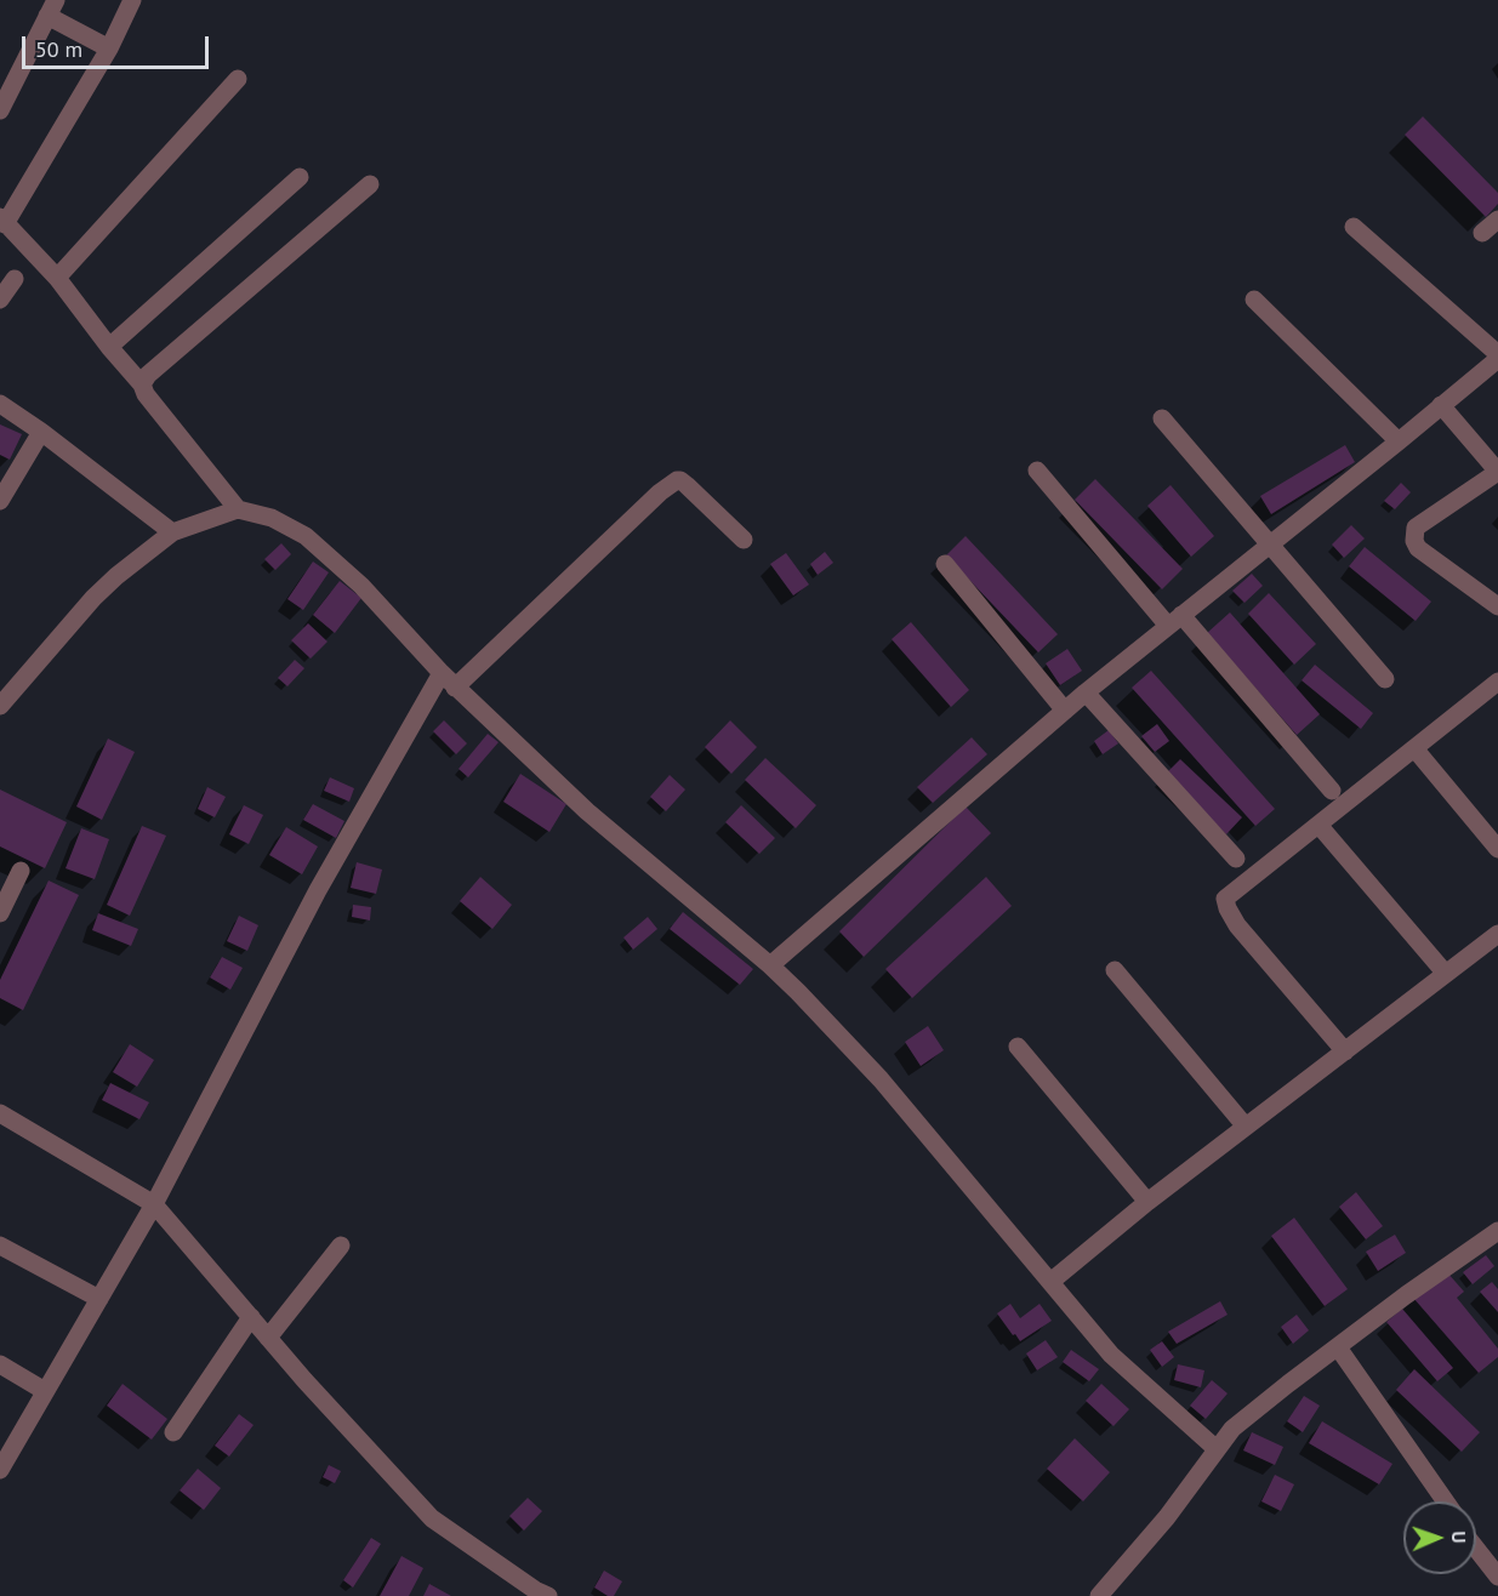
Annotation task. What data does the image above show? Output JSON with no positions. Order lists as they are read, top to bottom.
{
  "scale_bar": "50 m",
  "north": "right"
}
